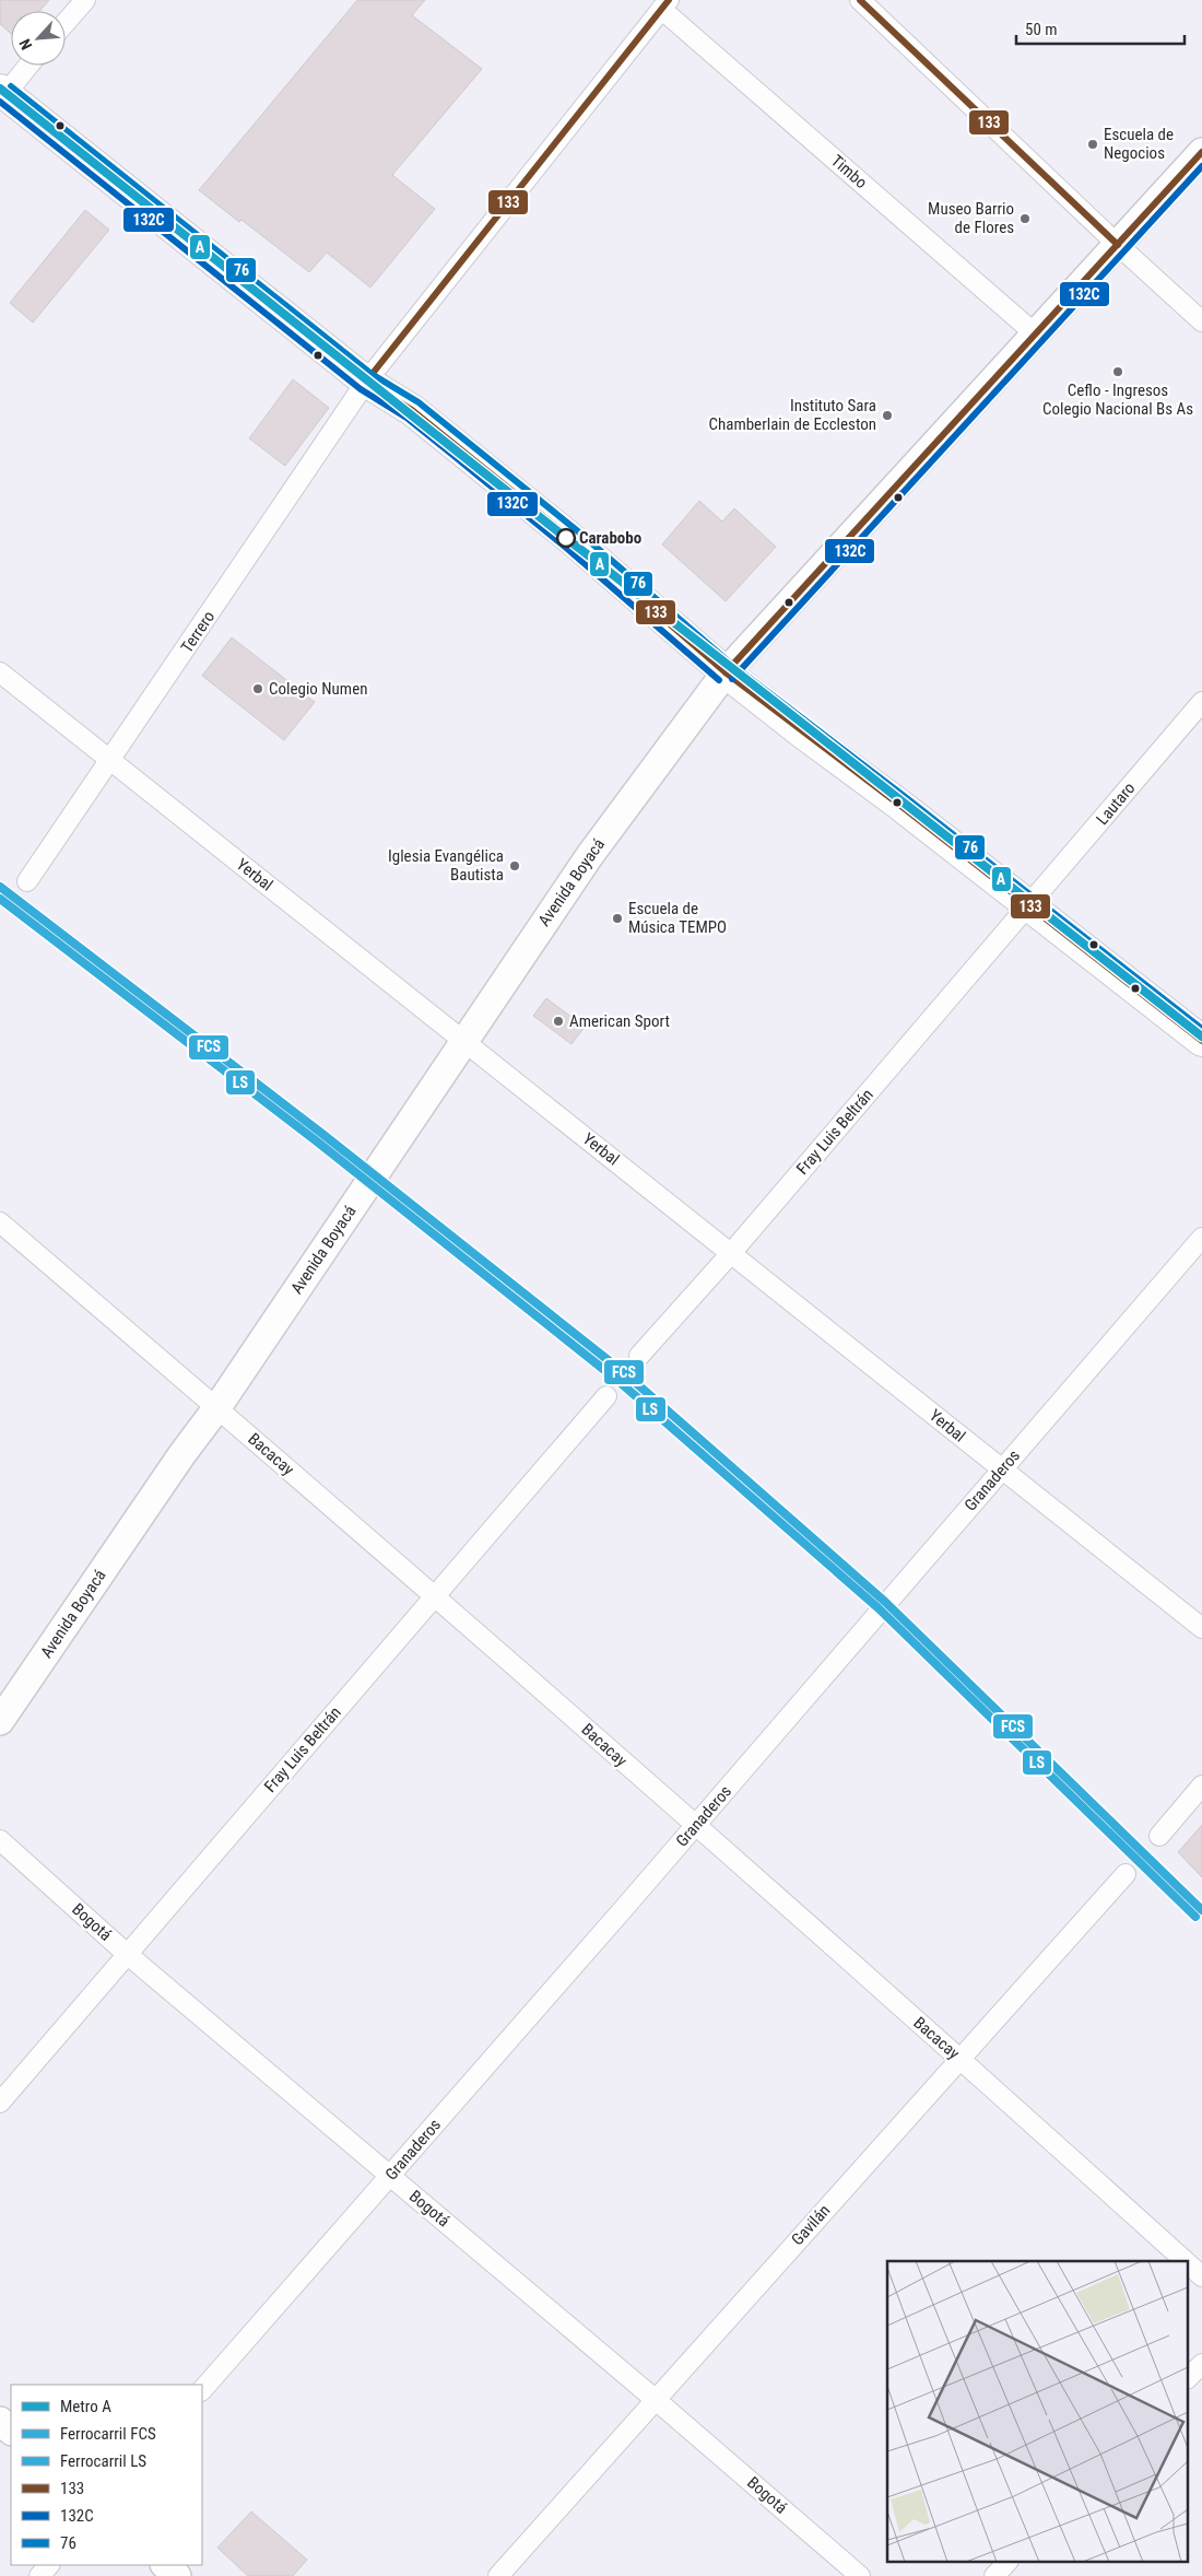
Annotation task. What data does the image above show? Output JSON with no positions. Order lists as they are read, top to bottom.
{
  "streets": {
    "main road": ["Avenida Boyacá"],
    "street": [
      "Timbo",
      "Terrero",
      "Lautaro",
      "Yerbal",
      "Fray Luis Beltrán",
      "Bacacay",
      "Granaderos",
      "Bogotá",
      "Gavilán"
    ]
  },
  "crossings": [
    ["Timbo", "Terrero"],
    ["Timbo", "Avenida Boyacá"],
    ["Terrero", "Yerbal"],
    ["Lautaro", "Fray Luis Beltrán"],
    ["Yerbal", "Avenida Boyacá"],
    ["Yerbal", "Fray Luis Beltrán"],
    ["Yerbal", "Granaderos"],
    ["Avenida Boyacá", "Bacacay"],
    ["Fray Luis Beltrán", "Bacacay"],
    ["Fray Luis Beltrán", "Bogotá"],
    ["Bacacay", "Granaderos"],
    ["Bacacay", "Gavilán"],
    ["Granaderos", "Bogotá"],
    ["Bogotá", "Gavilán"]
  ],
  "places": [
    "Escuela de Negocios",
    "Museo Barrio de Flores",
    "Ceflo - Ingresos Colegio Nacional Bs As",
    "Instituto Sara Chamberlain de Eccleston",
    "Carabobo",
    "Colegio Numen",
    "Iglesia Evangélica Bautista",
    "Escuela de Música TEMPO",
    "American Sport"
  ],
  "lines": [
    "transit line 133",
    "transit line 76",
    "metro line A",
    "transit line 132C",
    "rail line FCS",
    "rail line LS"
  ],
  "legend": [
    "Metro A",
    "Ferrocarril FCS",
    "Ferrocarril LS",
    "133",
    "132C",
    "76"
  ],
  "scale_bar": "50 m",
  "north": "bottom left"
}
